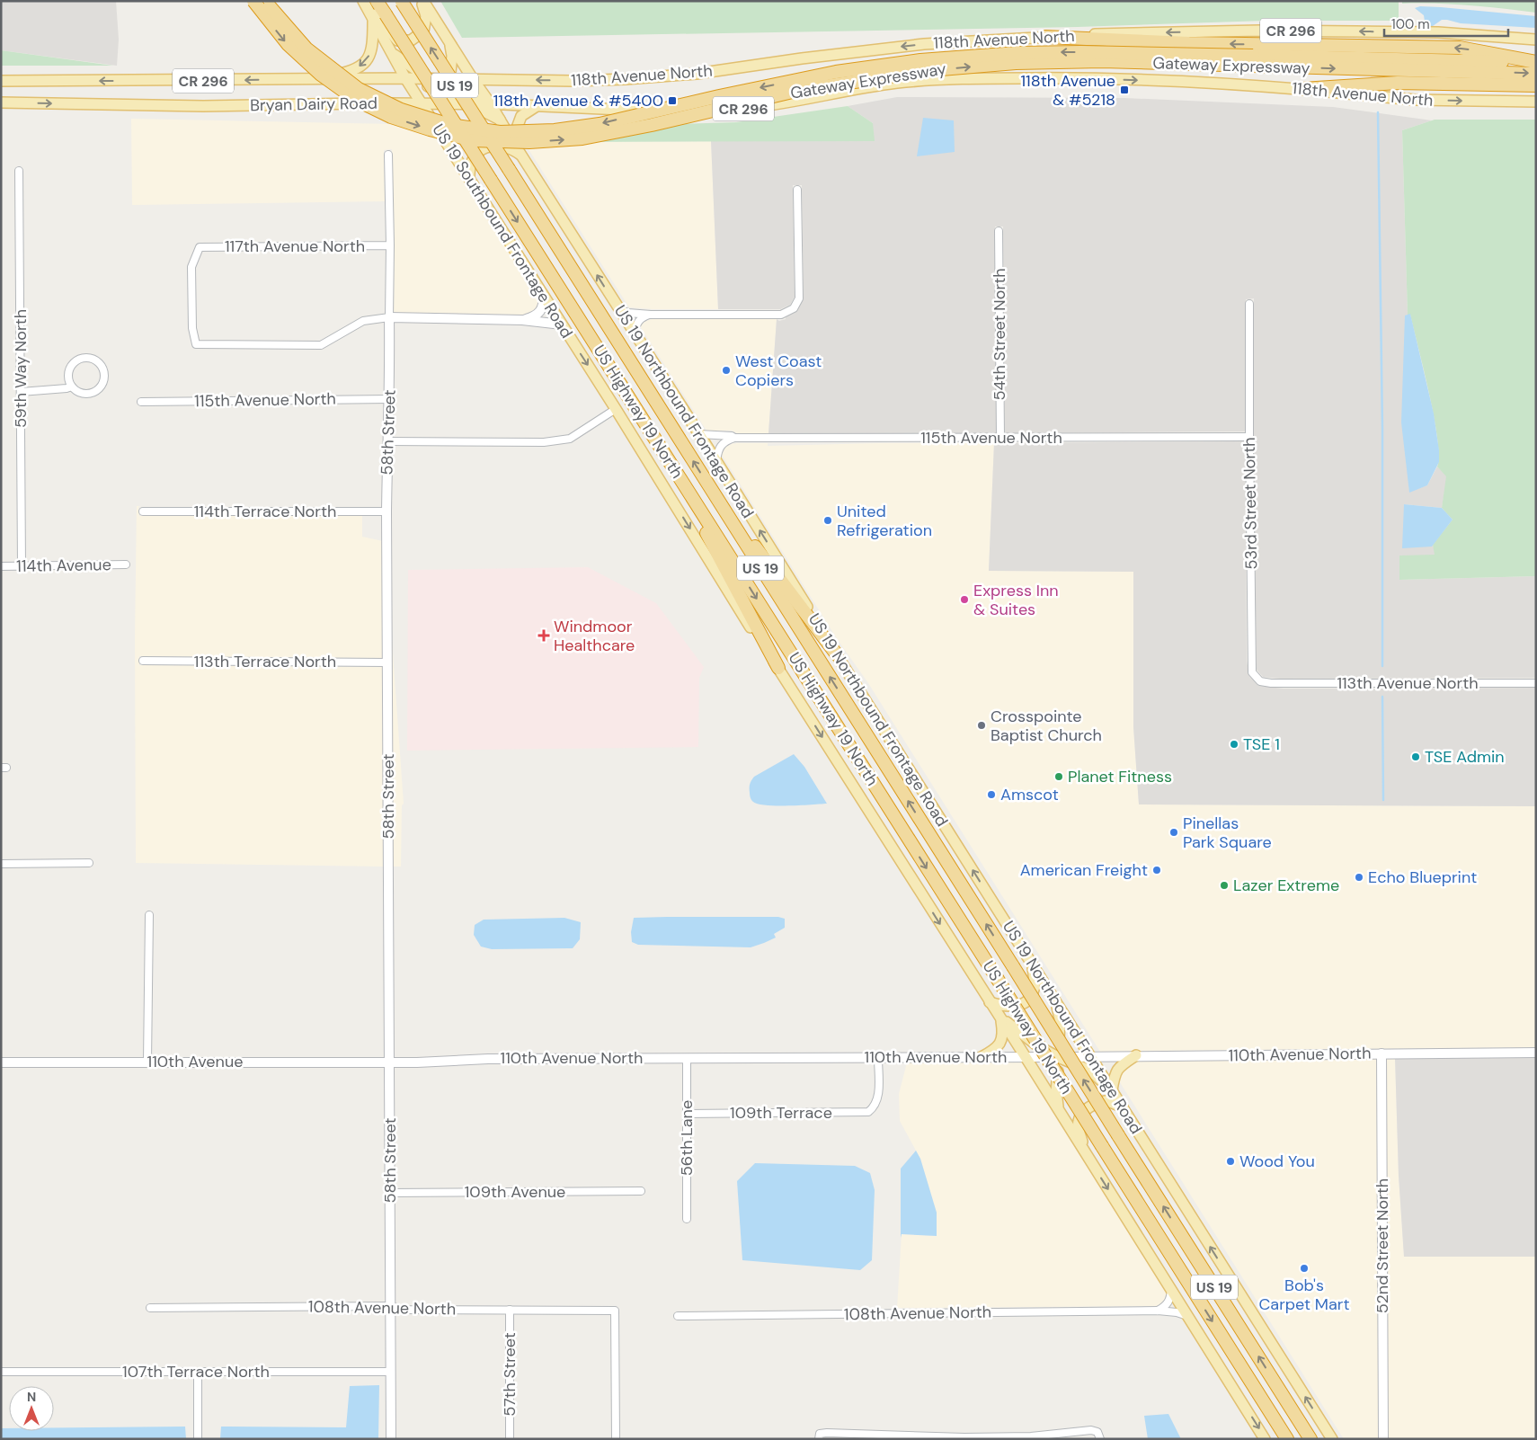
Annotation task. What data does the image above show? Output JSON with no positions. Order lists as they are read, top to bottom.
{
  "streets": {
    "highway": ["Gateway Expressway", "US 19", "US Highway 19 North"],
    "main road": [
      "CR 296",
      "118th Avenue North",
      "Bryan Dairy Road",
      "US 19 Southbound Frontage Road",
      "US 19 Northbound Frontage Road"
    ],
    "street": [
      "117th Avenue North",
      "54th Street North",
      "59th Way North",
      "115th Avenue North",
      "58th Street",
      "53rd Street North",
      "114th Terrace North",
      "114th Avenue",
      "113th Terrace North",
      "113th Avenue North",
      "110th Avenue North",
      "110th Avenue",
      "109th Terrace",
      "56th Lane",
      "109th Avenue",
      "52nd Street North",
      "108th Avenue North",
      "107th Terrace North",
      "57th Street"
    ]
  },
  "crossings": [
    ["118th Avenue North", "Bryan Dairy Road"],
    ["118th Avenue North", "US 19 Northbound Frontage Road"],
    ["Bryan Dairy Road", "US 19 Southbound Frontage Road"],
    ["Bryan Dairy Road", "US 19 Northbound Frontage Road"],
    ["US 19 Southbound Frontage Road", "110th Avenue North"],
    ["US 19 Southbound Frontage Road", "108th Avenue North"],
    ["117th Avenue North", "58th Street"],
    ["54th Street North", "115th Avenue North"],
    ["59th Way North", "114th Avenue"],
    ["115th Avenue North", "US 19 Northbound Frontage Road"],
    ["115th Avenue North", "58th Street"],
    ["115th Avenue North", "53rd Street North"],
    ["US 19 Northbound Frontage Road", "110th Avenue North"],
    ["58th Street", "114th Terrace North"],
    ["58th Street", "113th Terrace North"],
    ["58th Street", "110th Avenue North"],
    ["58th Street", "110th Avenue"],
    ["58th Street", "109th Avenue"],
    ["58th Street", "108th Avenue North"],
    ["58th Street", "107th Terrace North"],
    ["53rd Street North", "113th Avenue North"],
    ["110th Avenue North", "110th Avenue"],
    ["110th Avenue North", "109th Terrace"],
    ["110th Avenue North", "56th Lane"],
    ["110th Avenue North", "52nd Street North"],
    ["109th Terrace", "56th Lane"],
    ["108th Avenue North", "57th Street"]
  ],
  "one_way": ["US 19 Southbound Frontage Road", "US 19 Northbound Frontage Road"],
  "places": {
    "transit": ["118th Avenue & #5218", "118th Avenue & #5400"],
    "other": [
      "West Coast Copiers",
      "United Refrigeration",
      "Express Inn & Suites",
      "Crosspointe Baptist Church",
      "TSE 1",
      "TSE Admin",
      "Planet Fitness",
      "Amscot",
      "Pinellas Park Square",
      "American Freight",
      "Echo Blueprint",
      "Lazer Extreme",
      "Wood You",
      "Bob's Carpet Mart"
    ],
    "health": ["Windmoor Healthcare"]
  },
  "scale_bar": "100 m",
  "north": "top"
}
